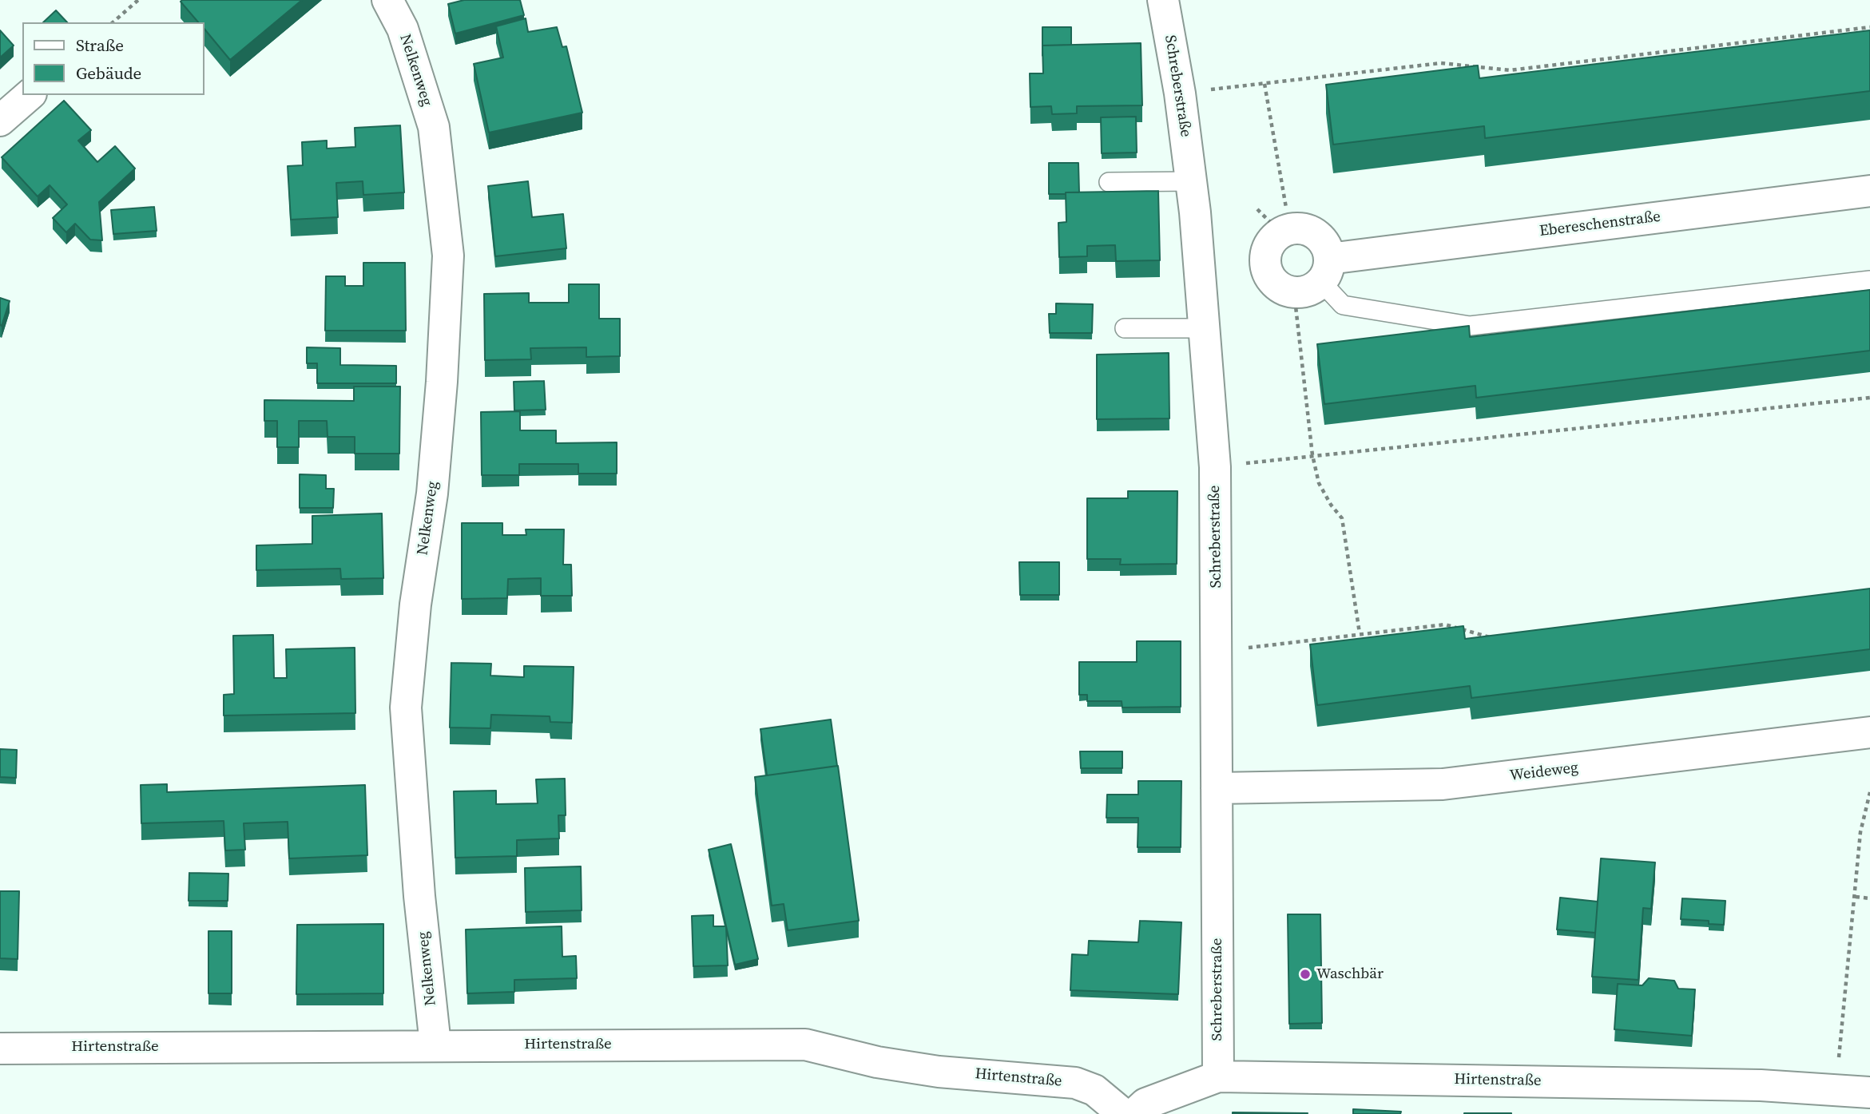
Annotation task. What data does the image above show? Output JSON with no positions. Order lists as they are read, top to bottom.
{
  "streets": {
    "street": [
      "Nelkenweg",
      "Schreberstraße",
      "Ebereschenstraße",
      "Weideweg",
      "Hirtenstraße"
    ]
  },
  "crossings": [
    ["Nelkenweg", "Hirtenstraße"],
    ["Schreberstraße", "Weideweg"],
    ["Schreberstraße", "Hirtenstraße"]
  ],
  "places": ["Waschbär"],
  "legend": ["Straße", "Gebäude"]
}
